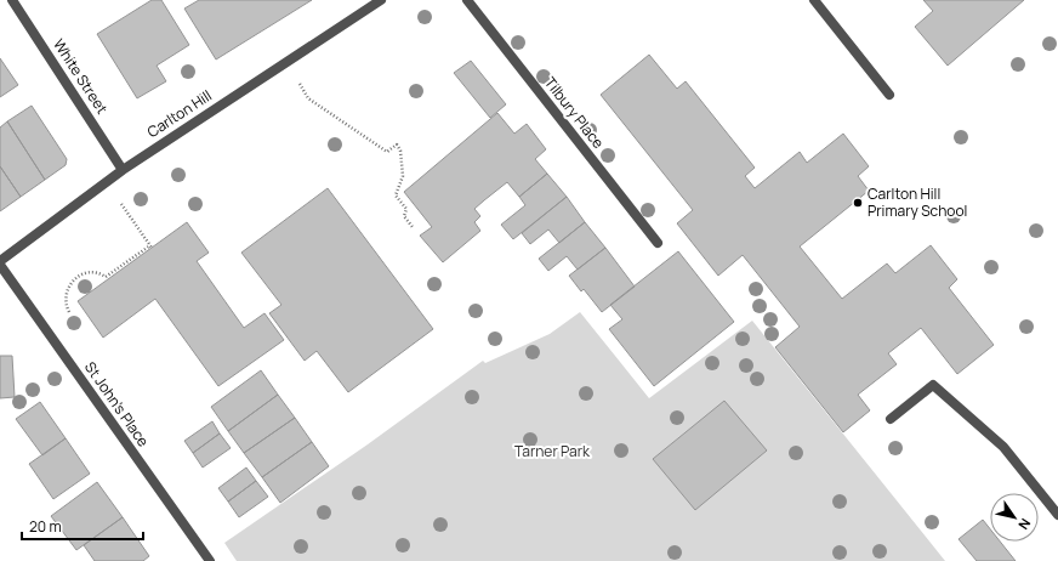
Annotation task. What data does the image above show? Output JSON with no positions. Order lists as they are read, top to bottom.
{
  "streets": {
    "street": [
      "White Street",
      "Tilbury Place",
      "Carlton Hill",
      "St John's Place"
    ]
  },
  "crossings": [
    ["White Street", "Carlton Hill"]
  ],
  "parks": ["Tarner Park"],
  "places": ["Carlton Hill Primary School"],
  "scale_bar": "20 m",
  "north": "bottom right"
}
